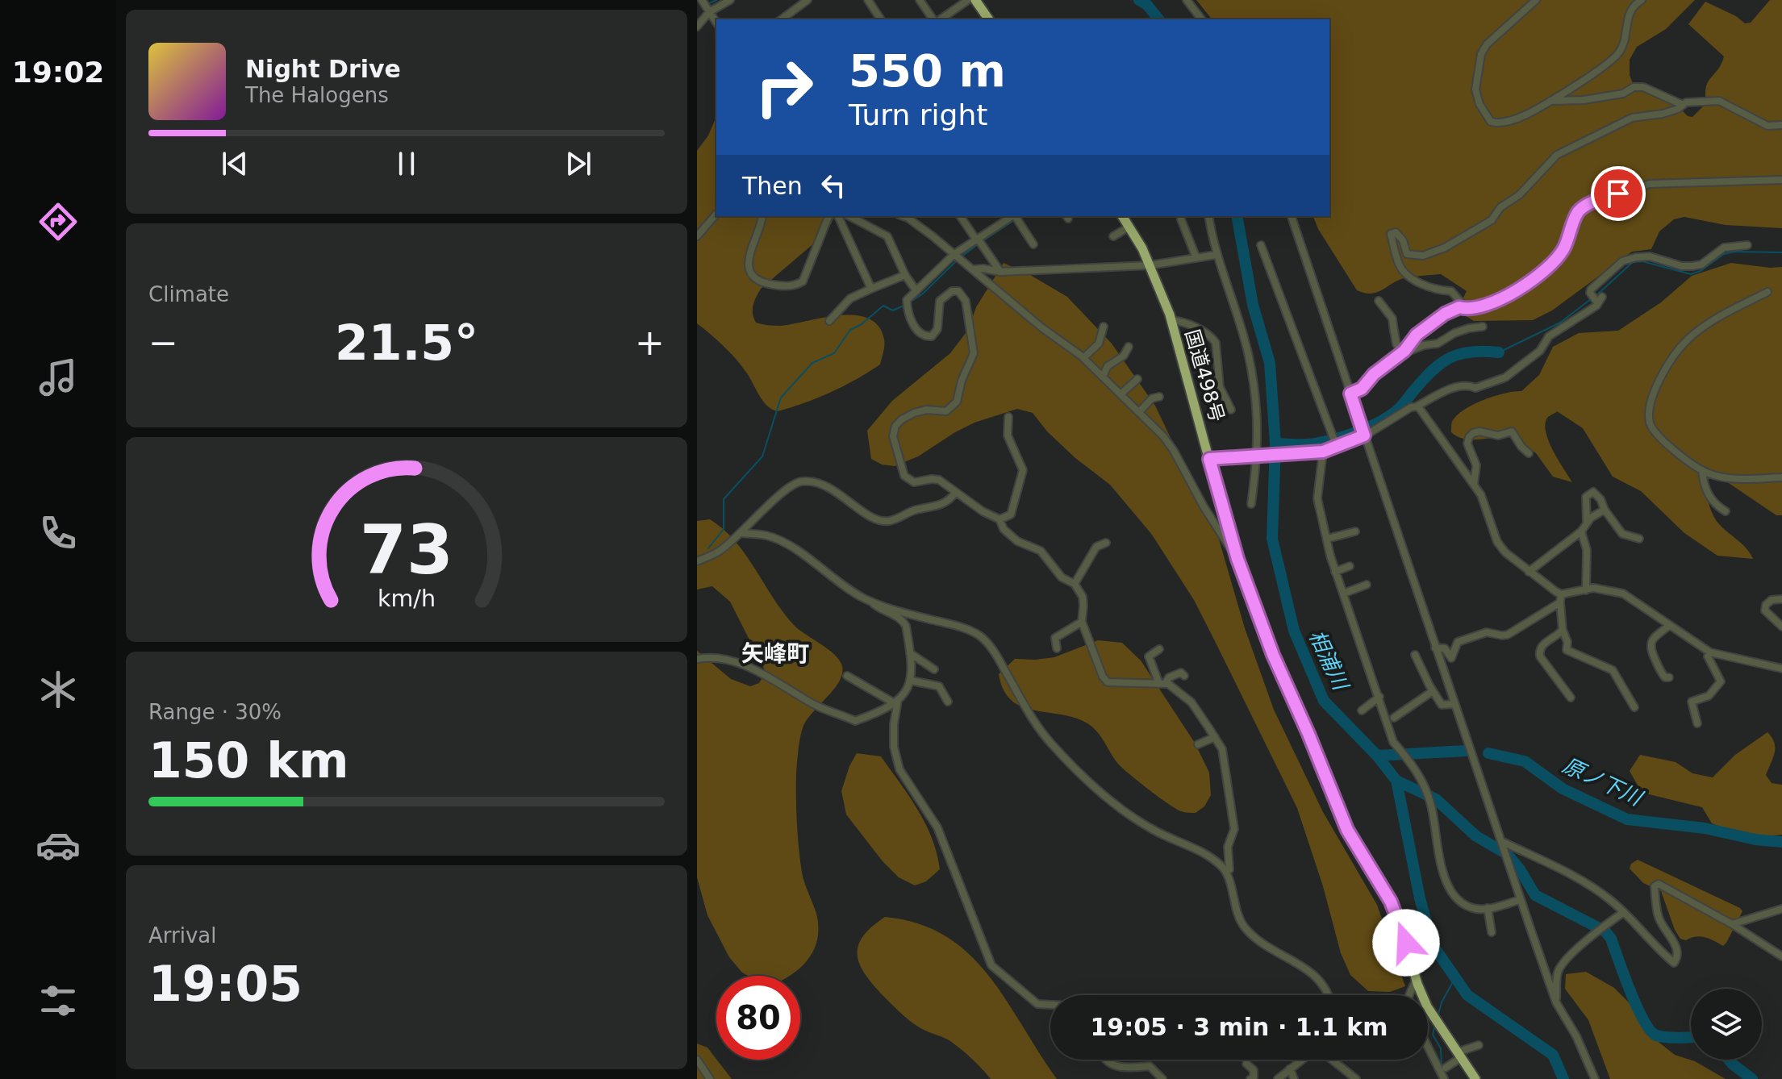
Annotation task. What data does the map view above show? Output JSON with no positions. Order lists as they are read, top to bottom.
{
  "streets": {
    "highway": ["国道498号"]
  },
  "districts": ["矢峰町"],
  "water": ["相浦川", "原ノ下川"],
  "page": {
    "tabs": "19:02",
    "turn": ["550 m", "Turn right"],
    "song": ["Night Drive", "The Halogens"],
    "then": "Then",
    "tile": [
      "Climate",
      ["Range · 30%", "150 km"],
      ["Arrival", "19:05"]
    ],
    "heat": ["−", "21.5°", "+"],
    "limit": "80",
    "trip": "19:05 · 3 min · 1.1 km",
    "gauge": ["73", "km/h"]
  }
}
